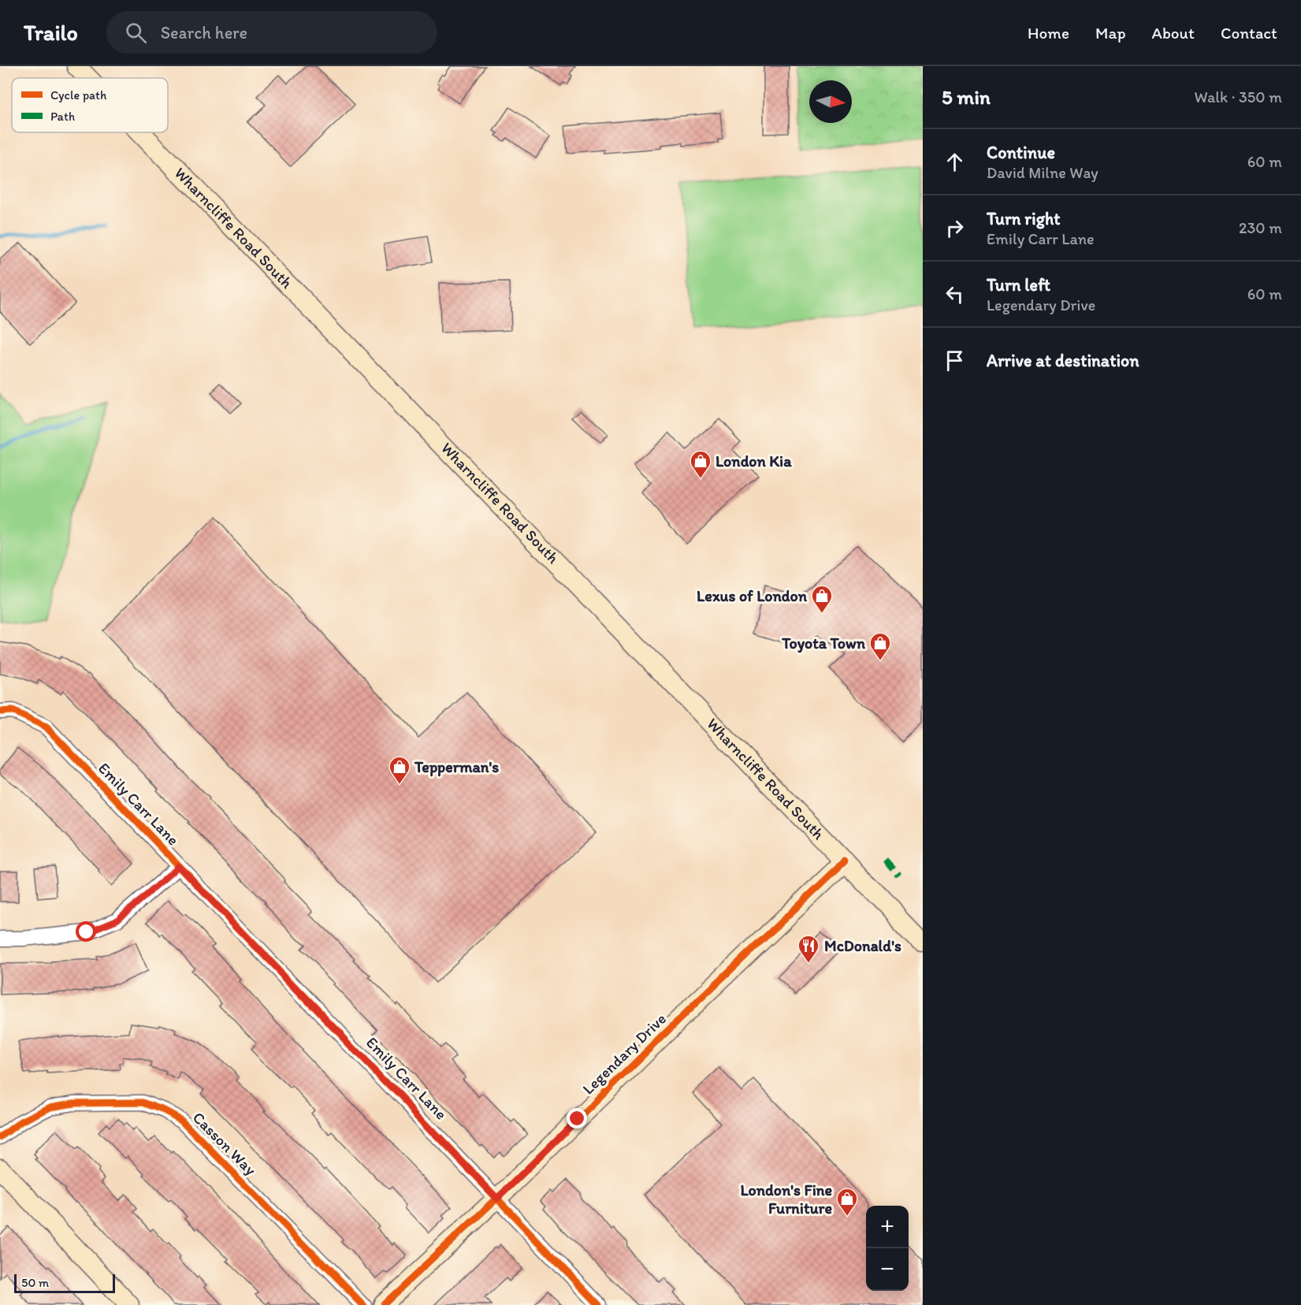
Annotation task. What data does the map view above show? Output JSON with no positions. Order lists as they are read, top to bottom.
{
  "streets": {
    "main road": ["Wharncliffe Road South", "Legendary Drive"],
    "street": ["Emily Carr Lane", "Casson Way"]
  },
  "crossings": [
    ["Wharncliffe Road South", "Legendary Drive"],
    ["Emily Carr Lane", "Legendary Drive"]
  ],
  "places": {
    "shop": [
      "London Kia",
      "Lexus of London",
      "Toyota Town",
      "Tepperman's",
      "London's Fine Furniture"
    ],
    "restaurant": ["McDonald's"]
  },
  "legend": ["Cycle path", "Path"],
  "scale_bar": "50 m",
  "north": "right",
  "page": {
    "header": "Trailo",
    "search": "Search here",
    "nav": [
      "Home",
      "Map",
      "About",
      "Contact"
    ],
    "heading": ["5 min", "Walk · 350 m"],
    "list": [
      ["Continue", "David Milne Way", "60 m"],
      ["Turn right", "Emily Carr Lane", "230 m"],
      ["Turn left", "Legendary Drive", "60 m"],
      "Arrive at destination"
    ],
    "map_buttons": ["+", "−"],
    "scale": "50 m"
  }
}
